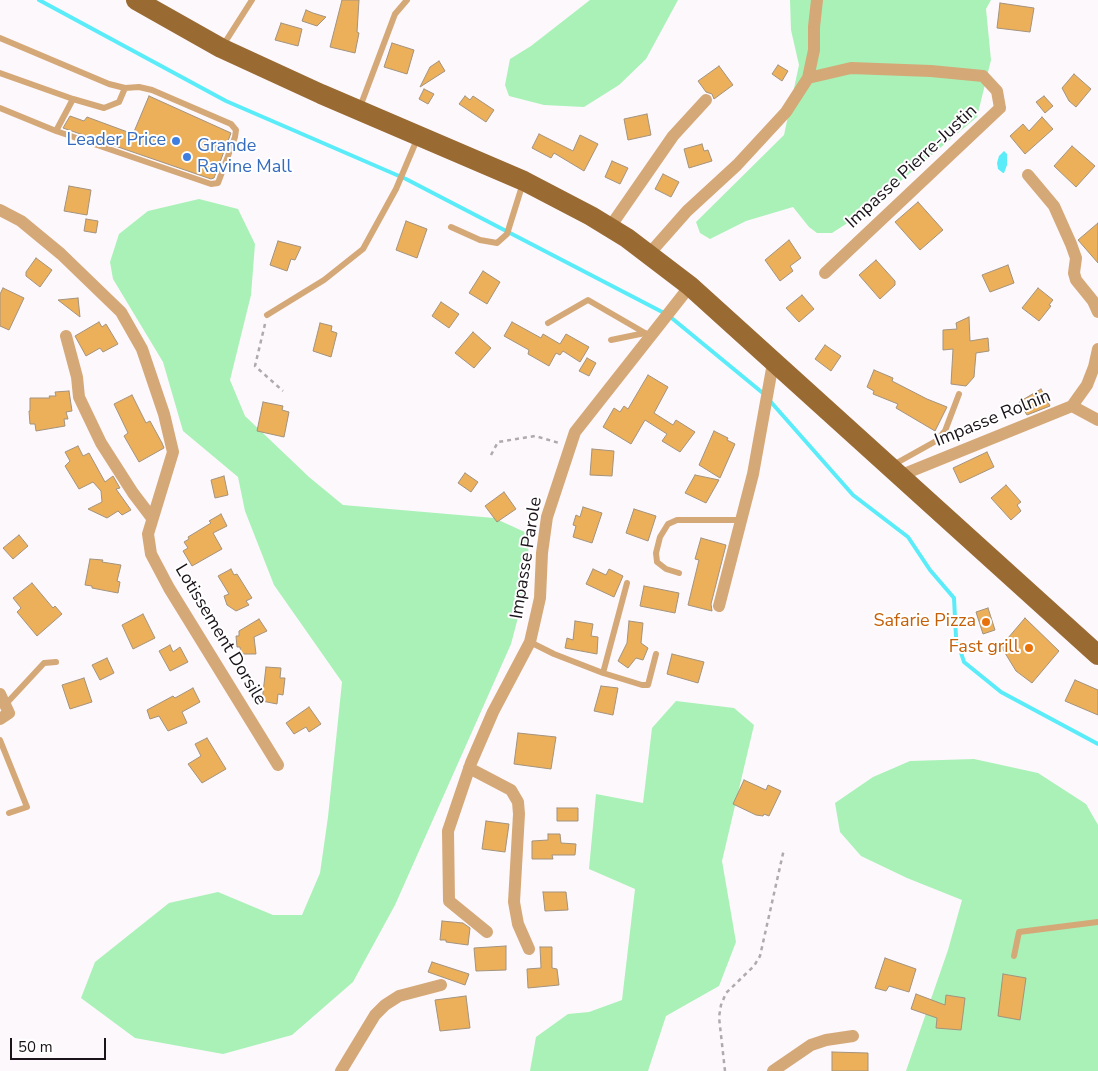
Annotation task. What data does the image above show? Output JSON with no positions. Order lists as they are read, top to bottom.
{
  "streets": {
    "street": [
      "Impasse Pierre-Justin",
      "Impasse Rolnin",
      "Impasse Parole",
      "Lotissement Dorsile"
    ]
  },
  "places": [
    "Leader Price",
    "Grande Ravine Mall",
    "Safarie Pizza",
    "Fast grill"
  ],
  "scale_bar": "50 m"
}
